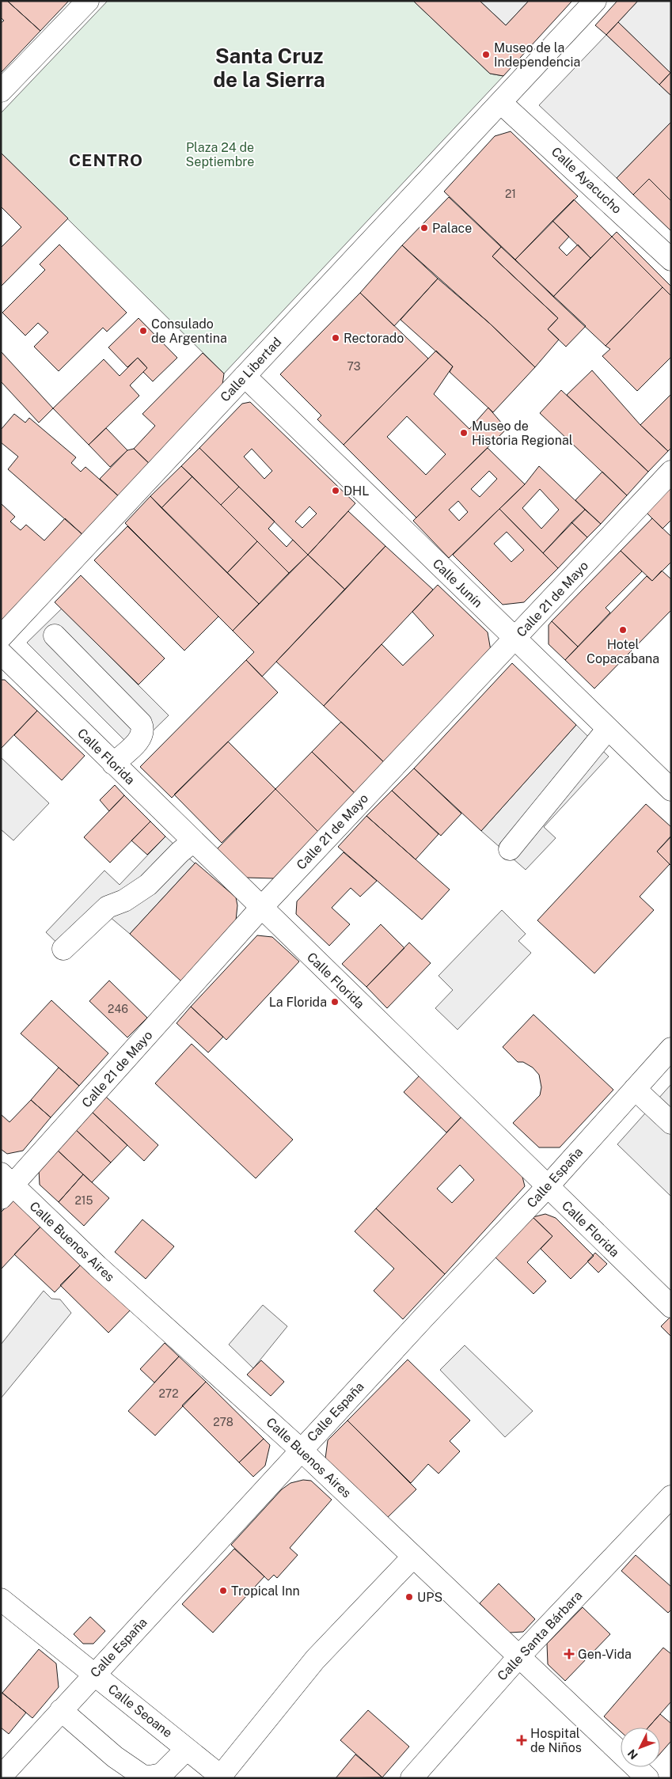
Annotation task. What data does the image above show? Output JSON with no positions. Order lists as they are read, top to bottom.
{
  "streets": {
    "street": [
      "Calle Ayacucho",
      "Calle Libertad",
      "Calle Junín",
      "Calle 21 de Mayo",
      "Calle Florida",
      "Calle España",
      "Calle Buenos Aires",
      "Calle Santa Bárbara",
      "Calle Seoane"
    ]
  },
  "crossings": [
    ["Calle Ayacucho", "Calle Libertad"],
    ["Calle Libertad", "Calle Junín"],
    ["Calle Junín", "Calle 21 de Mayo"],
    ["Calle 21 de Mayo", "Calle Florida"],
    ["Calle 21 de Mayo", "Calle Buenos Aires"],
    ["Calle Florida", "Calle España"],
    ["Calle España", "Calle Buenos Aires"],
    ["Calle España", "Calle Seoane"],
    ["Calle Buenos Aires", "Calle Santa Bárbara"]
  ],
  "districts": ["Santa Cruz de la Sierra", "CENTRO"],
  "parks": ["Plaza 24 de Septiembre"],
  "places": {
    "other": [
      "Museo de la Independencia",
      "Palace",
      "Consulado de Argentina",
      "Rectorado",
      "Museo de Historia Regional",
      "DHL",
      "Hotel Copacabana",
      "La Florida",
      "Tropical Inn",
      "UPS"
    ],
    "health": ["Gen-Vida", "Hospital de Niños"]
  },
  "house_numbers": [
    "21",
    "73",
    "246",
    "215",
    "272",
    "278"
  ],
  "north": "bottom left"
}
